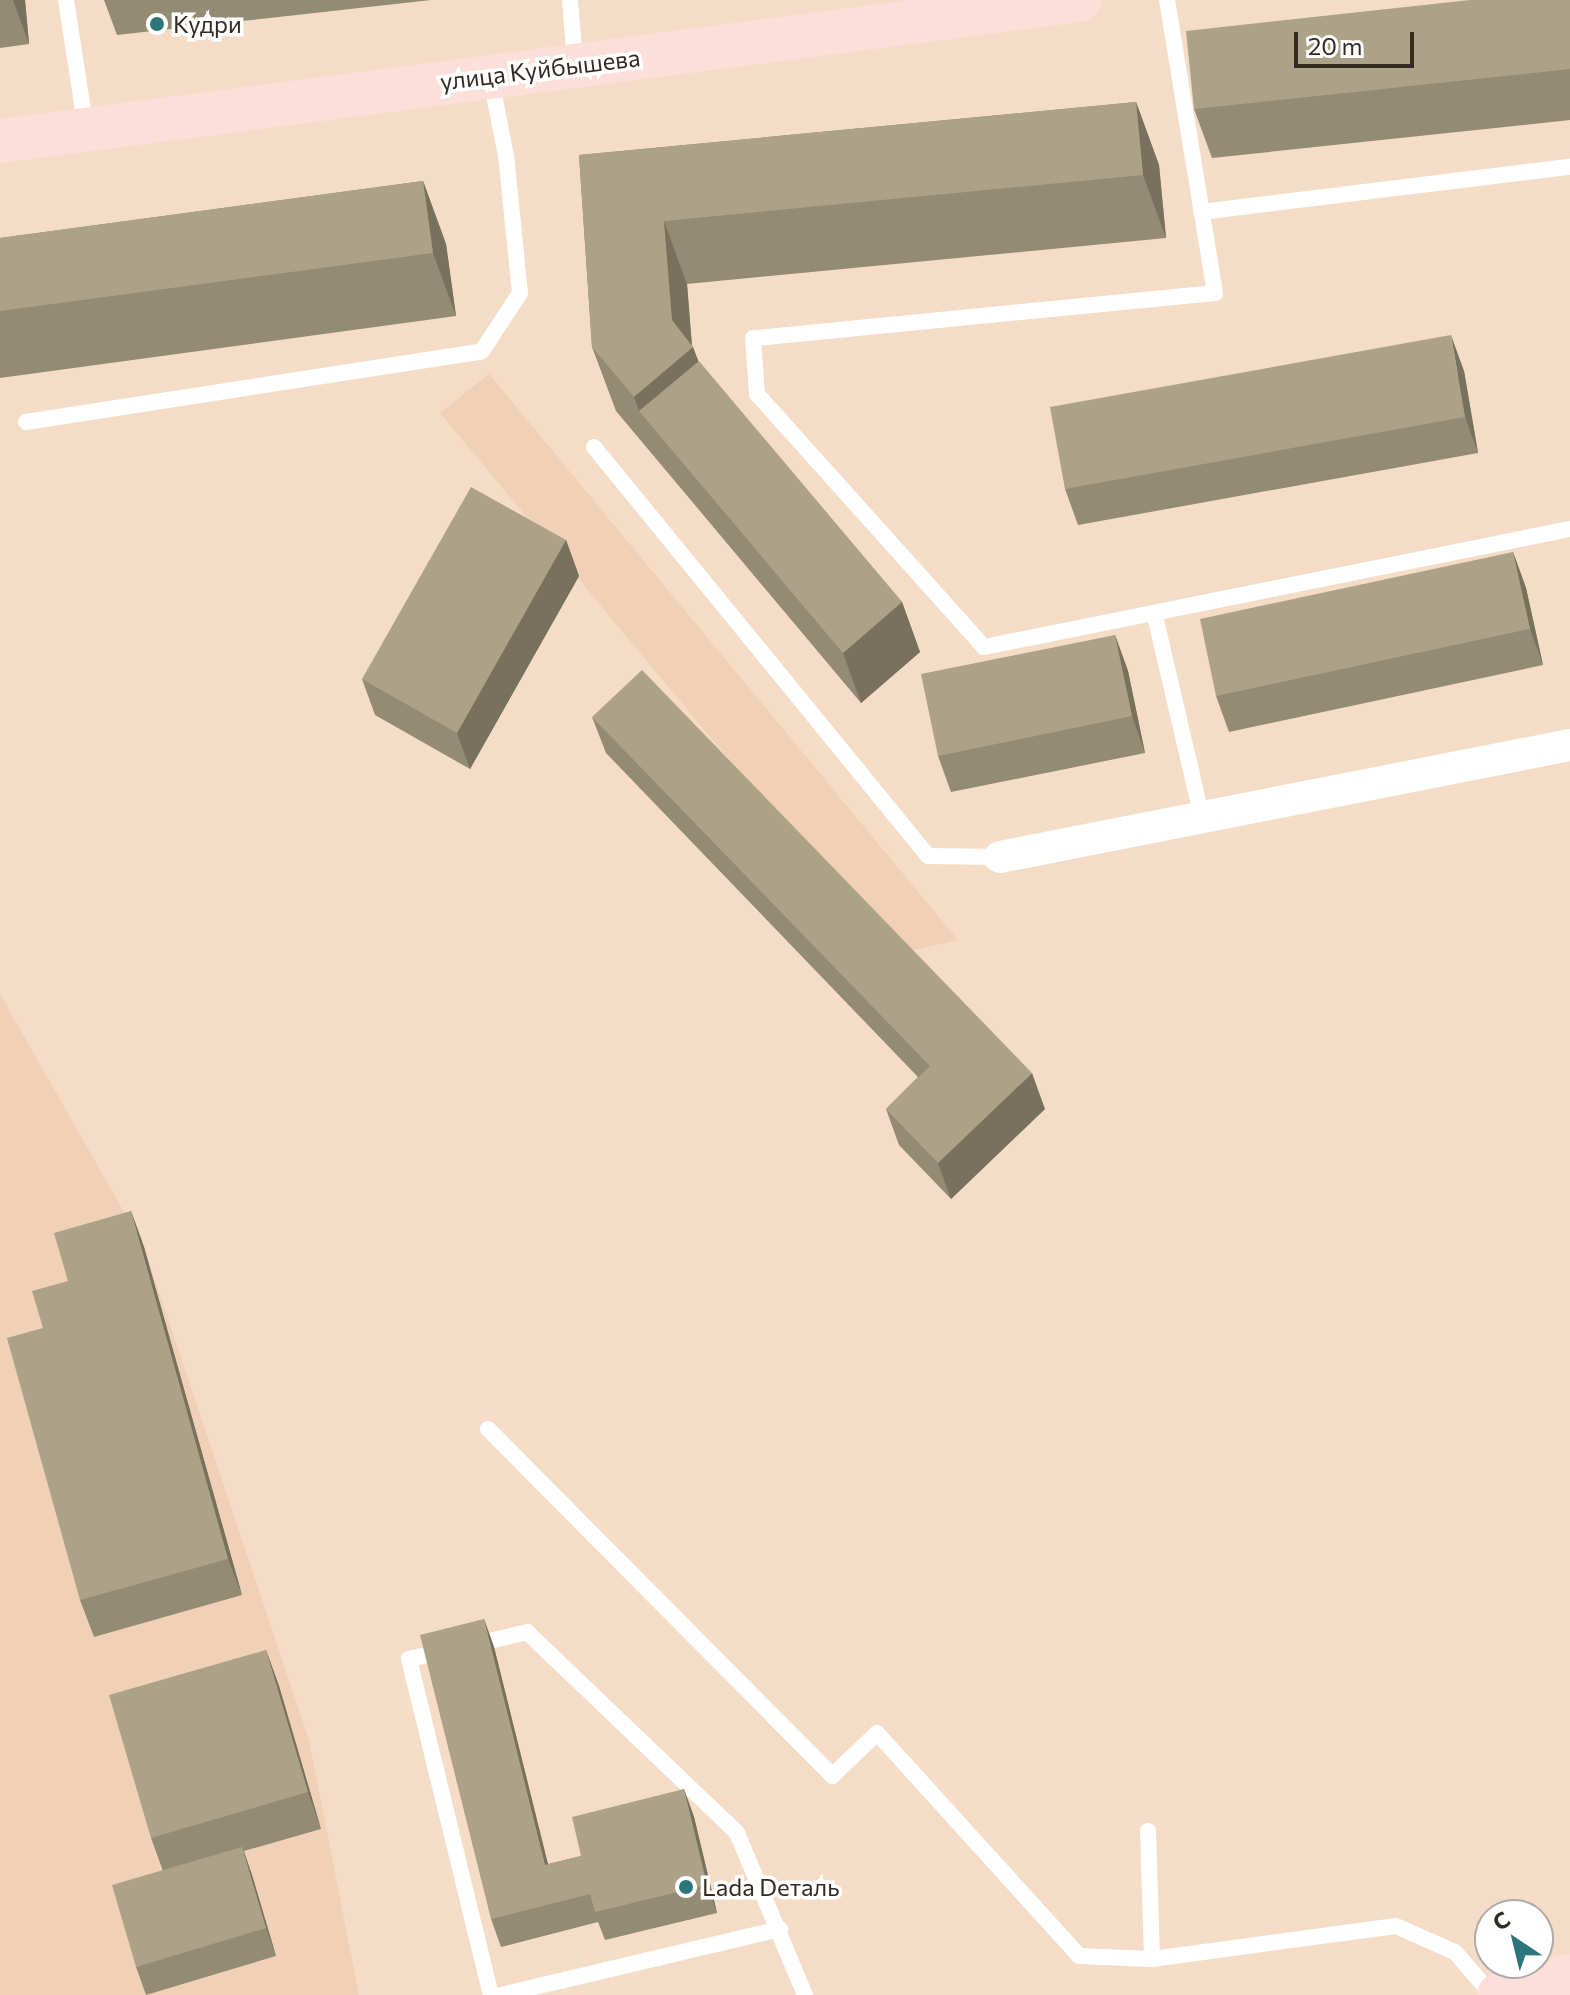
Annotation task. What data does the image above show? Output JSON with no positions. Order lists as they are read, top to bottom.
{
  "streets": {
    "street": ["улица Куйбышева"]
  },
  "places": ["Кудри", "Lada Dеталь"],
  "scale_bar": "20 m",
  "north": "top left"
}
